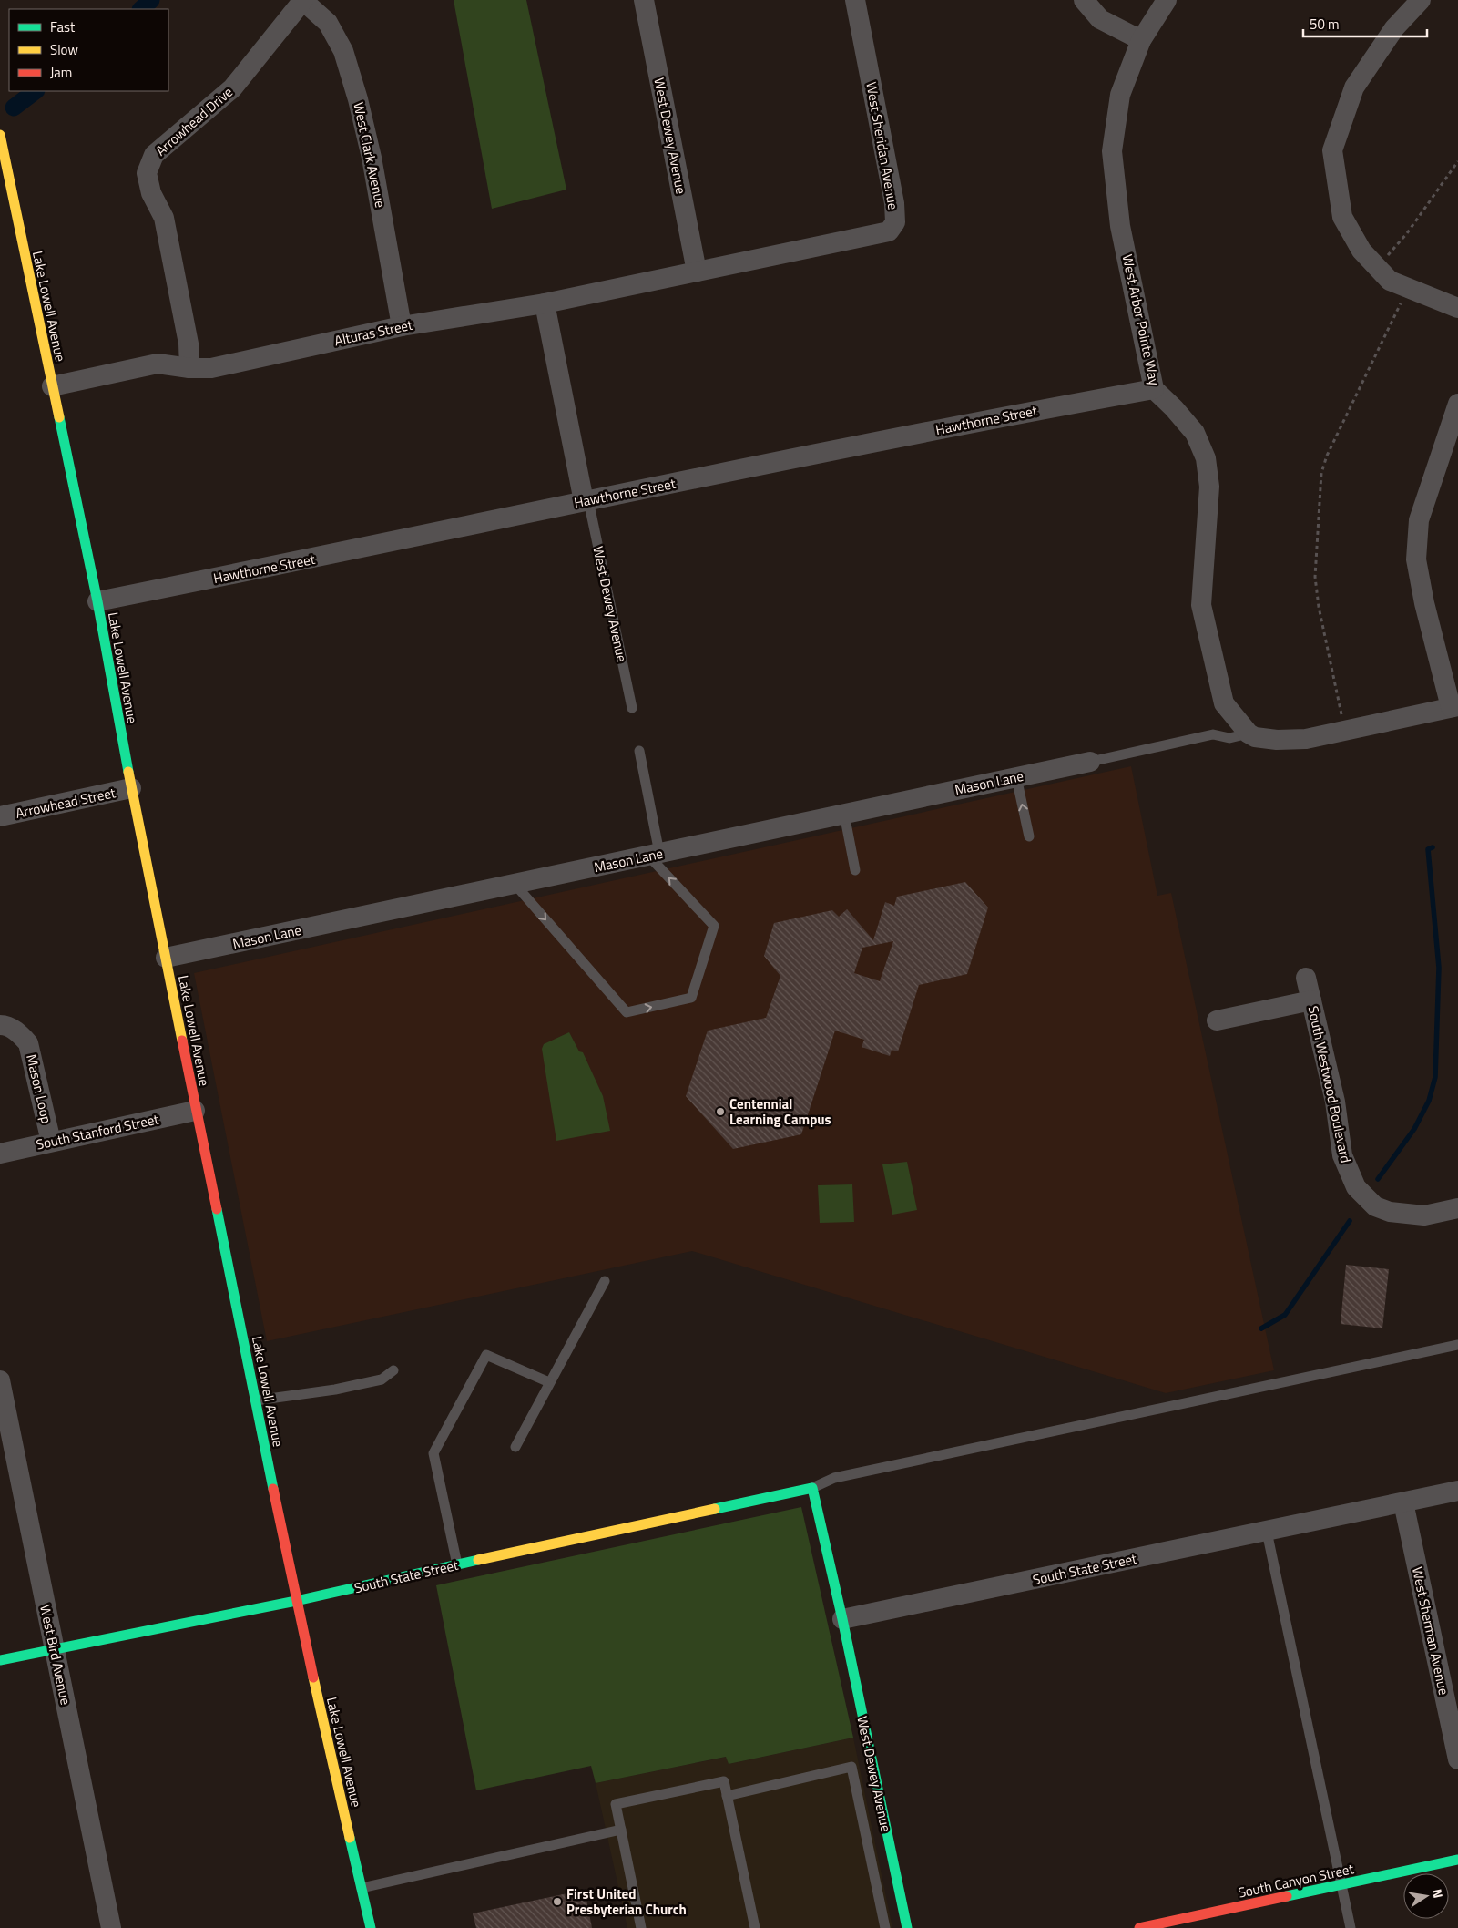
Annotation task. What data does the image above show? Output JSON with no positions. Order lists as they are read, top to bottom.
{
  "streets": {
    "main road": [
      "West Dewey Avenue",
      "Lake Lowell Avenue",
      "South State Street",
      "South Canyon Street"
    ],
    "street": [
      "Arrowhead Drive",
      "West Sheridan Avenue",
      "West Clark Avenue",
      "West Arbor Pointe Way",
      "Alturas Street",
      "Hawthorne Street",
      "Mason Lane",
      "Arrowhead Street",
      "South Westwood Boulevard",
      "Mason Loop",
      "South Stanford Street",
      "West Sherman Avenue",
      "West Bird Avenue"
    ]
  },
  "crossings": [
    ["Arrowhead Drive", "West Clark Avenue"],
    ["Arrowhead Drive", "Alturas Street"],
    ["West Dewey Avenue", "West Sheridan Avenue"],
    ["West Dewey Avenue", "Alturas Street"],
    ["West Dewey Avenue", "Hawthorne Street"],
    ["West Dewey Avenue", "South State Street"],
    ["West Sheridan Avenue", "Alturas Street"],
    ["West Clark Avenue", "Alturas Street"],
    ["Lake Lowell Avenue", "Alturas Street"],
    ["Lake Lowell Avenue", "Hawthorne Street"],
    ["Lake Lowell Avenue", "Mason Lane"],
    ["Lake Lowell Avenue", "Arrowhead Street"],
    ["Lake Lowell Avenue", "South Stanford Street"],
    ["Lake Lowell Avenue", "South State Street"],
    ["West Arbor Pointe Way", "Hawthorne Street"],
    ["Mason Loop", "South Stanford Street"],
    ["South State Street", "West Sherman Avenue"],
    ["South State Street", "West Bird Avenue"]
  ],
  "places": ["Centennial Learning Campus", "First United Presbyterian Church"],
  "legend": ["Fast", "Slow", "Jam"],
  "scale_bar": "50 m",
  "north": "right"
}
